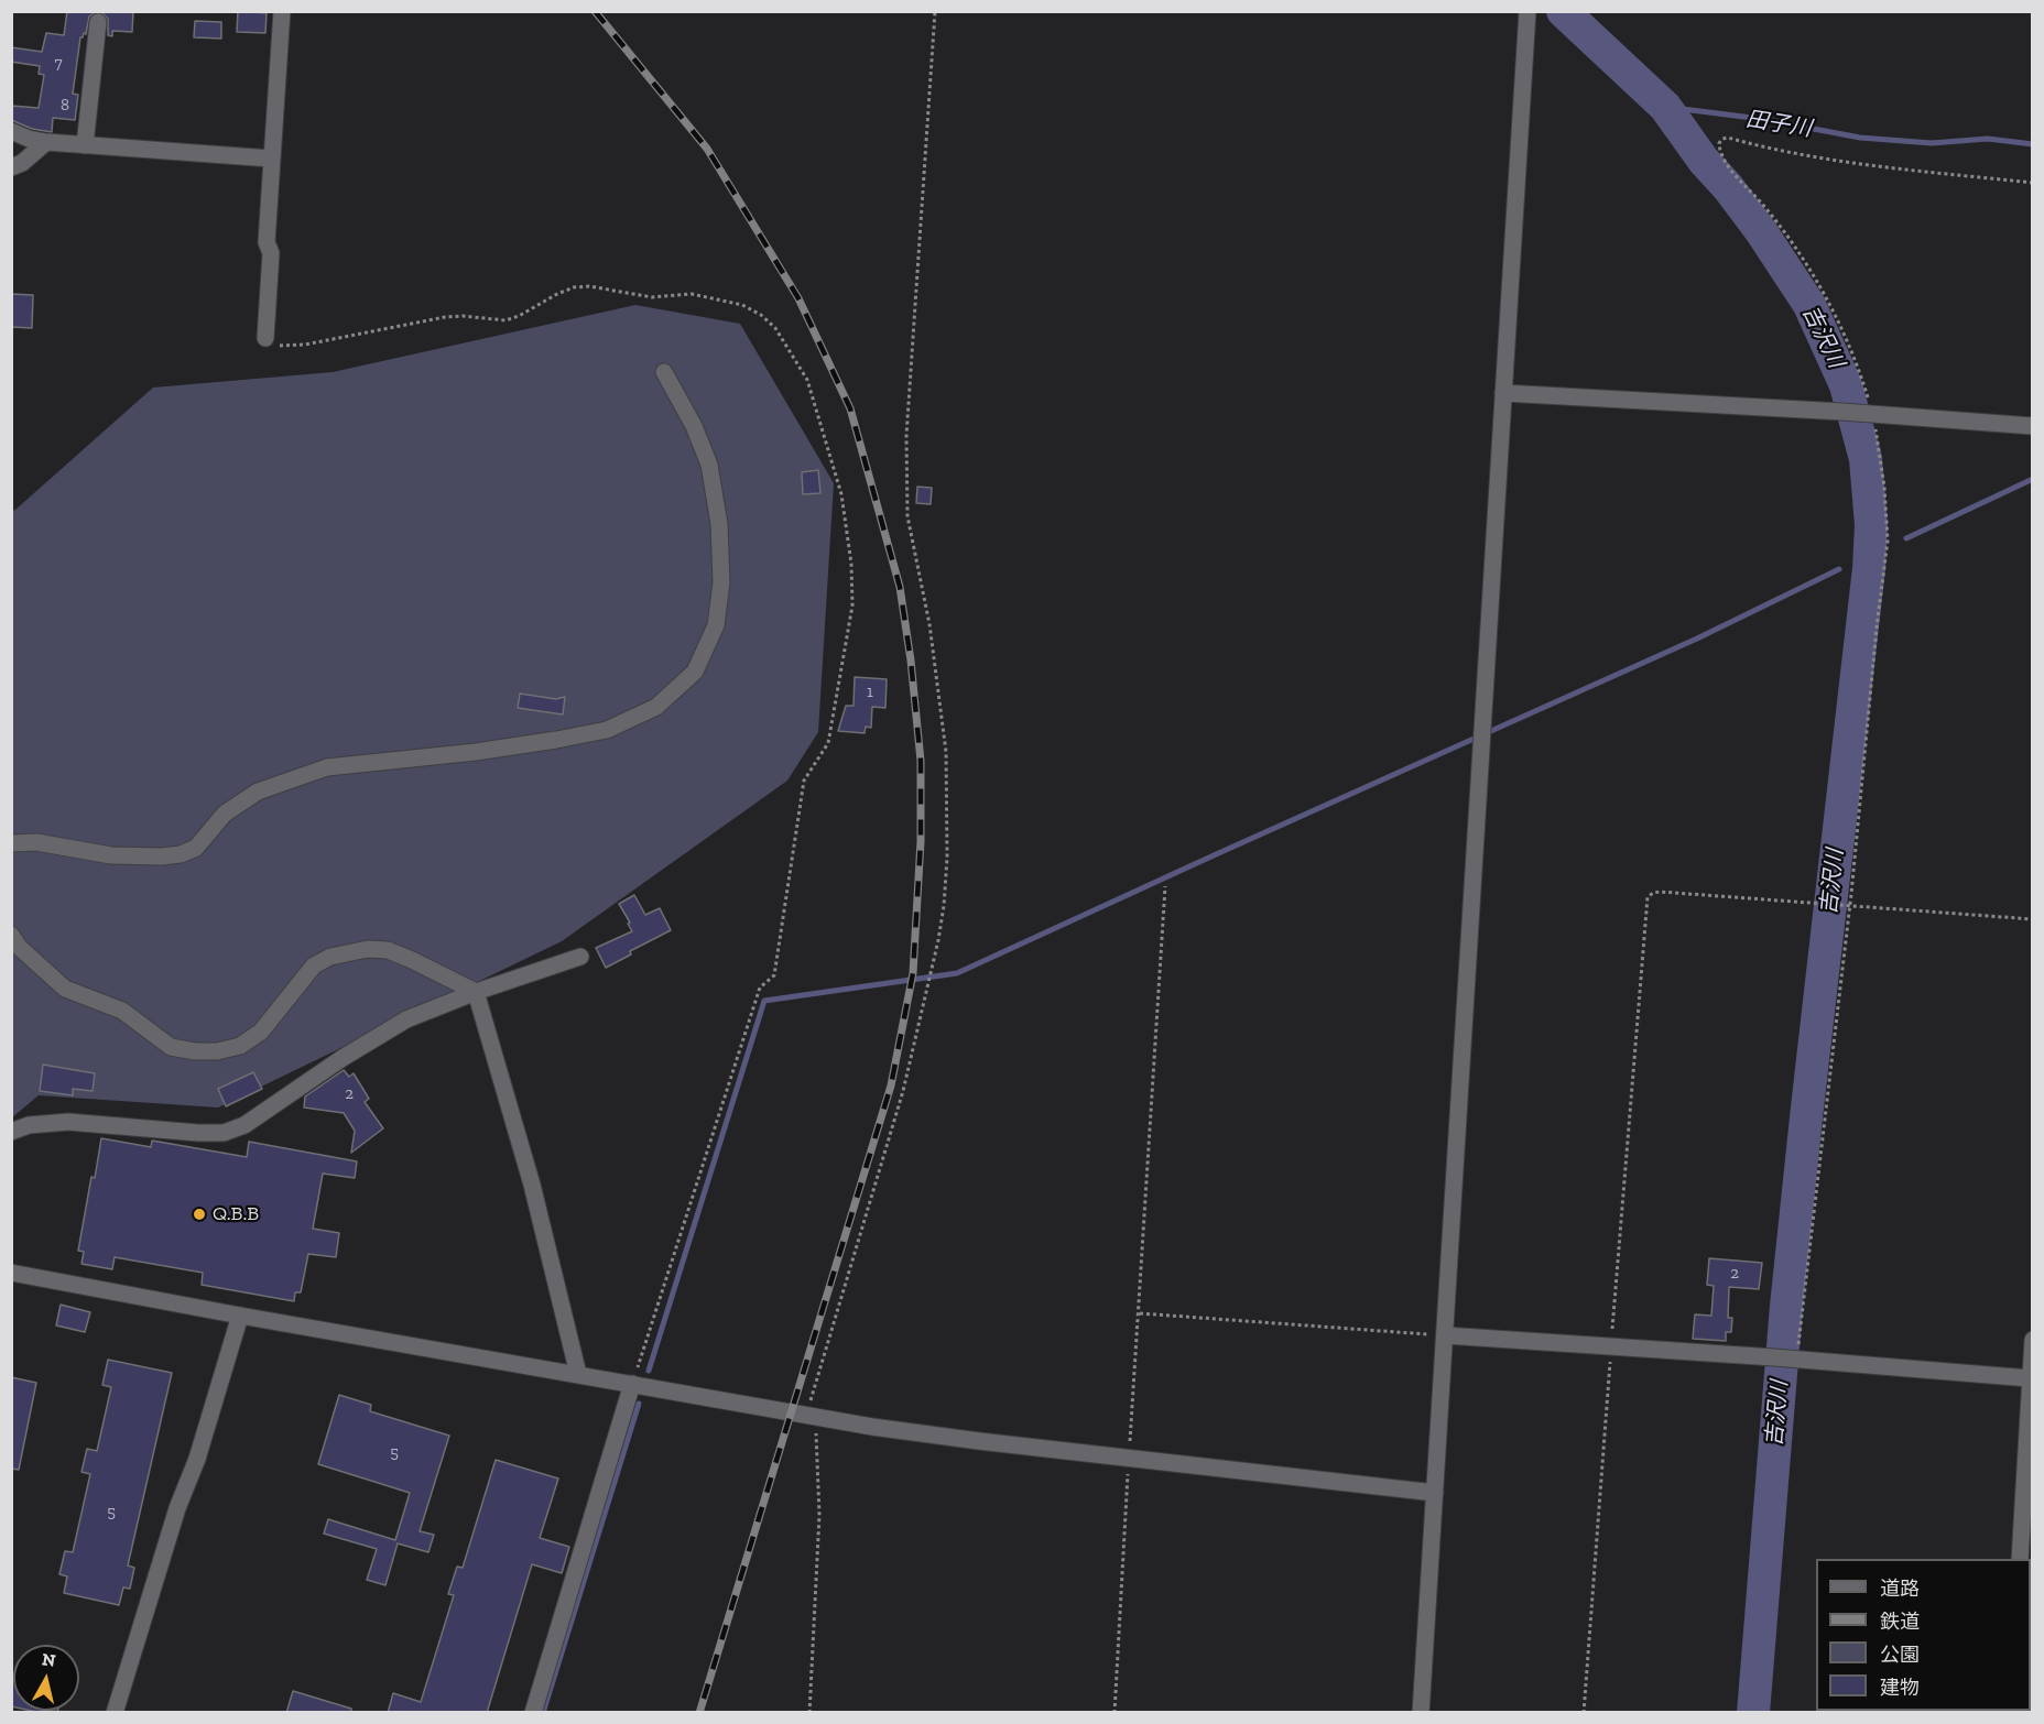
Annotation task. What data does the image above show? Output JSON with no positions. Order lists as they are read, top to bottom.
{
  "water": ["田子川", "吉沢川"],
  "places": ["Q.B.B"],
  "house_numbers": [
    "7",
    "8",
    "1",
    "2",
    "2",
    "5",
    "5"
  ],
  "legend": [
    "道路",
    "鉄道",
    "公園",
    "建物"
  ],
  "north": "top"
}
